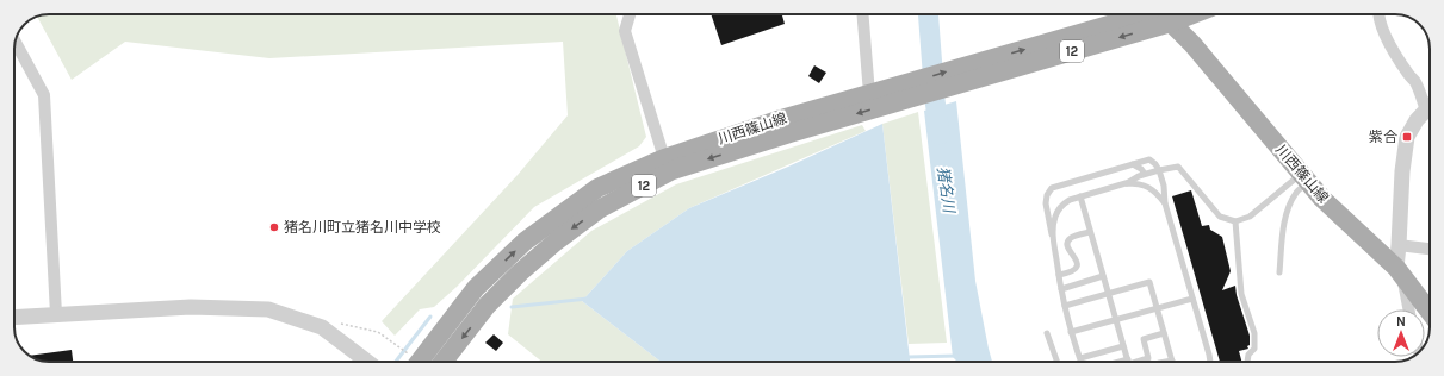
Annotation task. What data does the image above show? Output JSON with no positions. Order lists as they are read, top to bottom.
{
  "streets": {
    "main road": ["12", "川西篠山線"]
  },
  "water": ["猪名川"],
  "places": {
    "transit": ["紫合"],
    "other": ["猪名川町立猪名川中学校"]
  },
  "north": "top"
}
